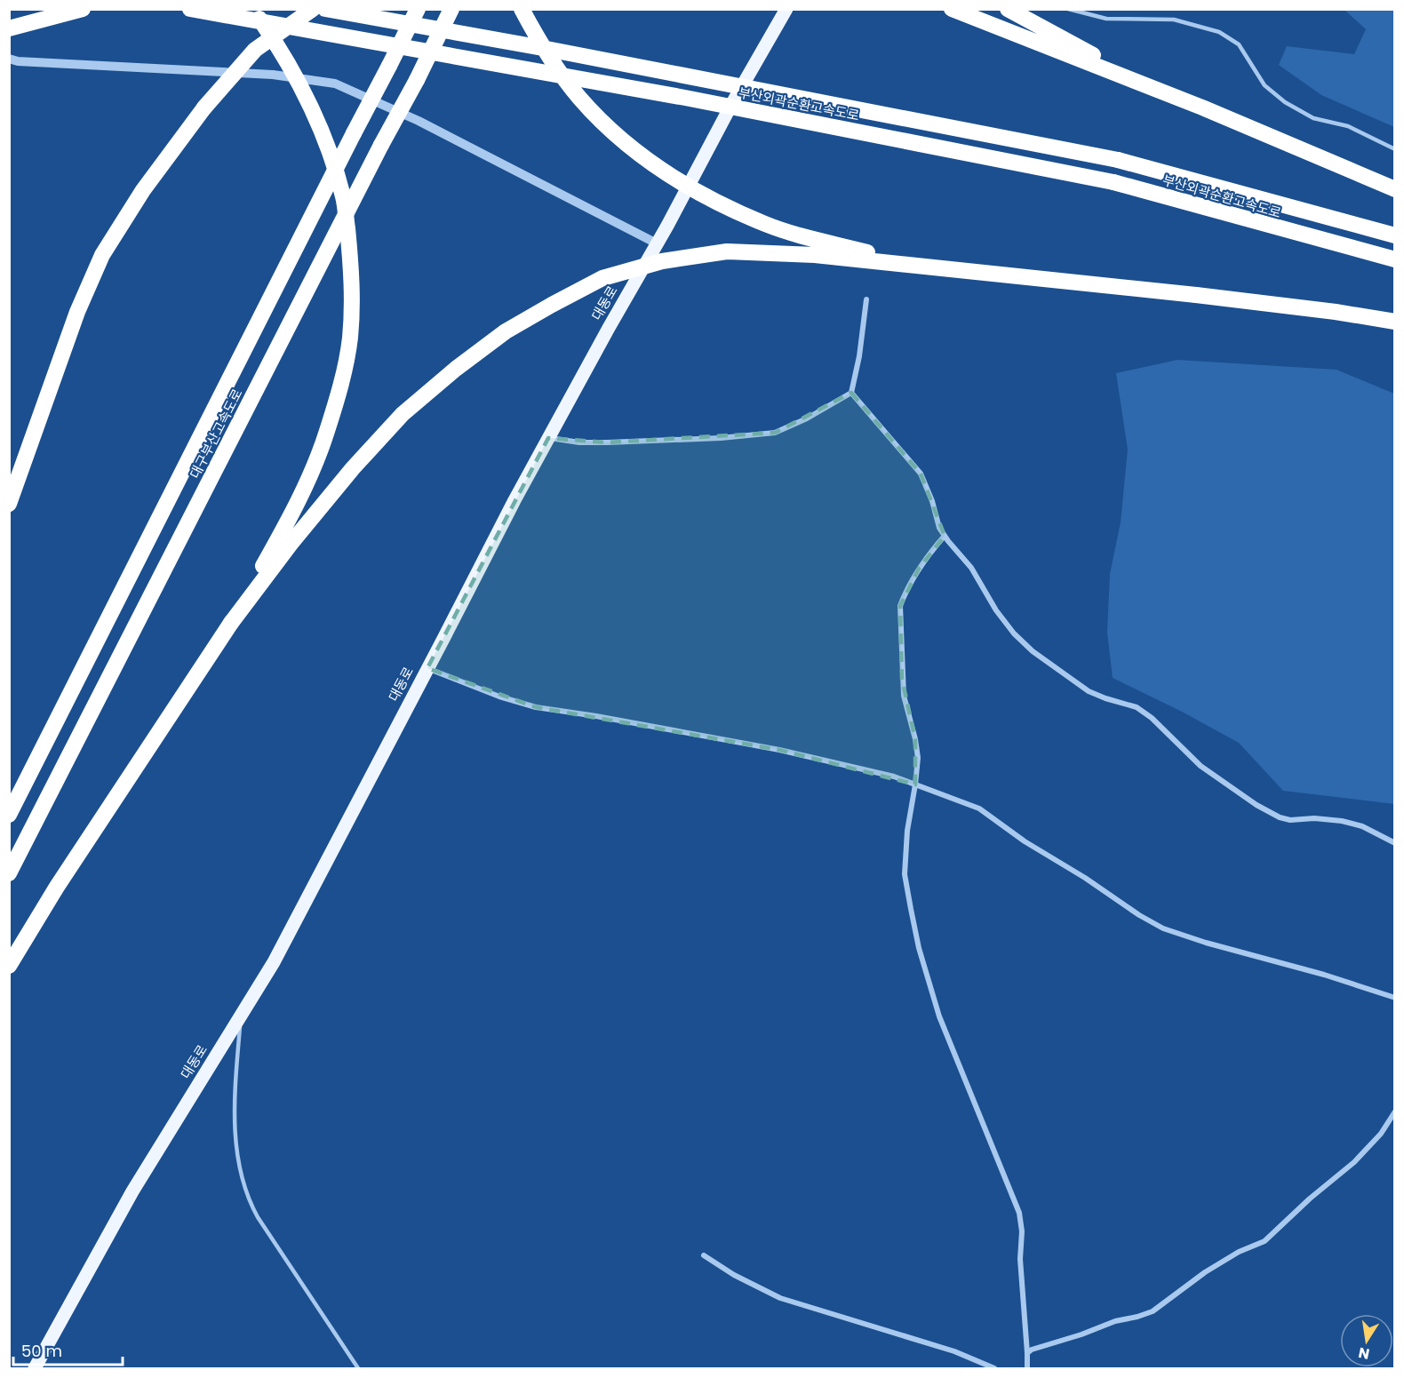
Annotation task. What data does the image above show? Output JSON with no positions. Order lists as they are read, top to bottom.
{
  "streets": {
    "highway": ["부산외곽순환고속도로", "대구부산고속도로"],
    "main road": ["대동로"]
  },
  "scale_bar": "50 m",
  "north": "bottom"
}
